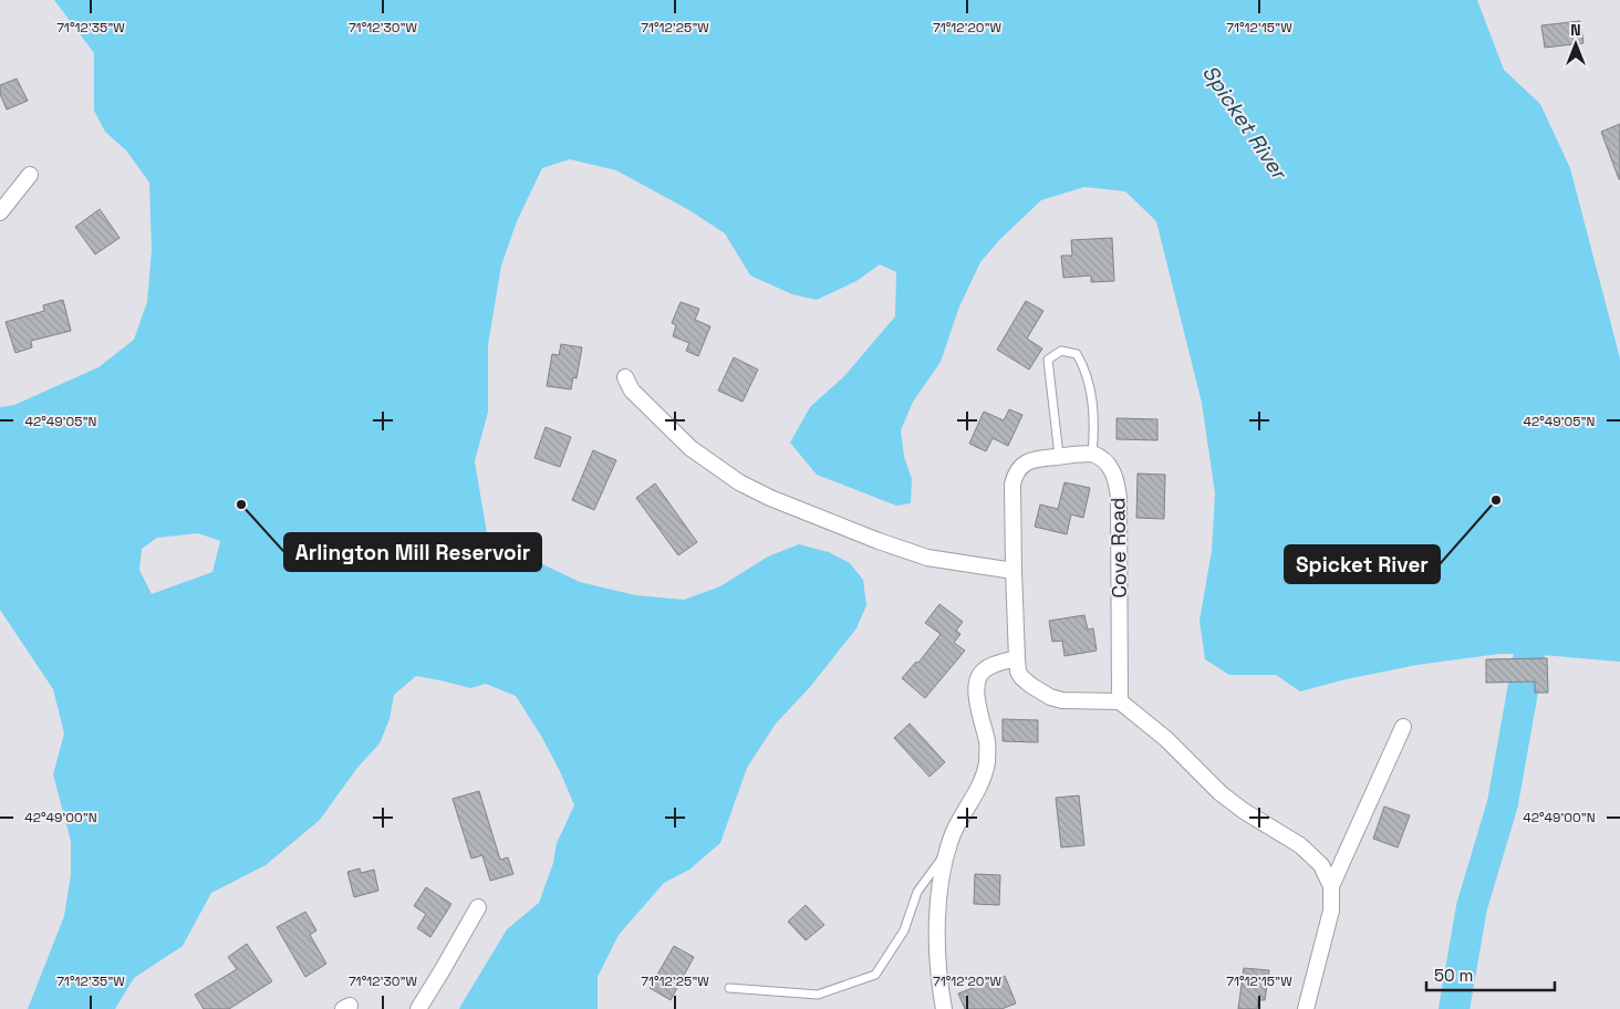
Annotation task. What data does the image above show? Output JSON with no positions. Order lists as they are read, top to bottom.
{
  "streets": {
    "street": ["Cove Road"]
  },
  "water": ["Spicket River"],
  "places": ["Spicket River", "Arlington Mill Reservoir"],
  "scale_bar": "50 m",
  "north": "top",
  "coordinates": [
    "71°12'35\"W",
    "71°12'30\"W",
    "71°12'25\"W",
    "71°12'20\"W",
    "71°12'15\"W",
    "42°49'05\"N",
    "42°49'00\"N"
  ]
}
